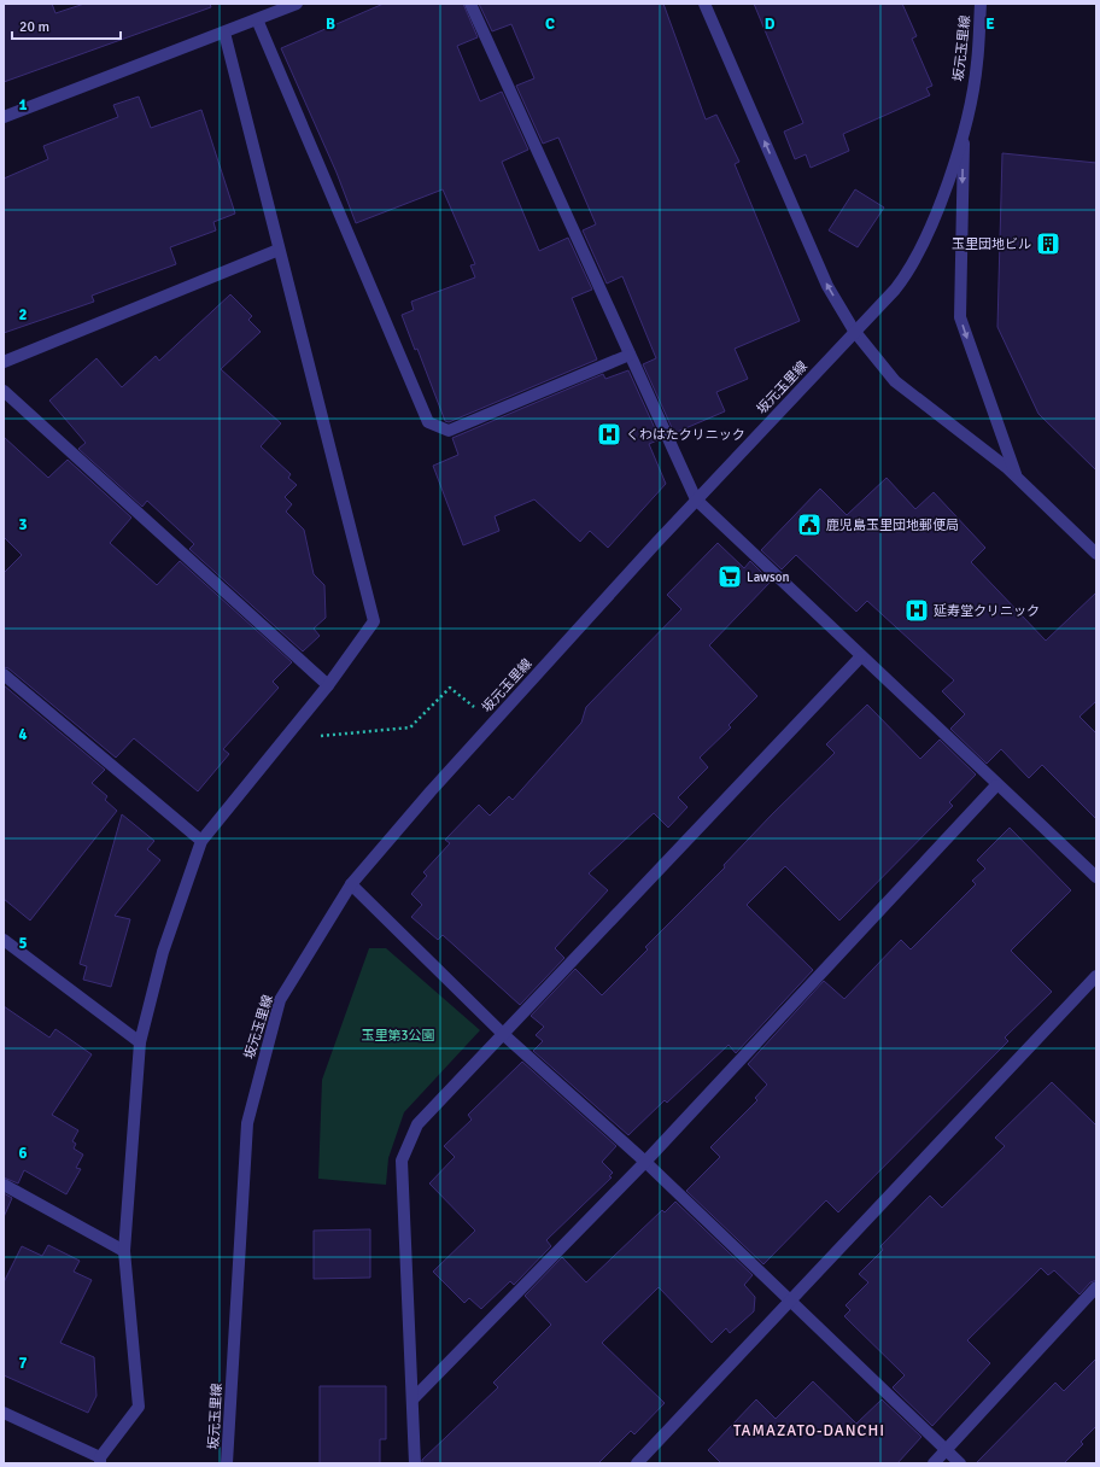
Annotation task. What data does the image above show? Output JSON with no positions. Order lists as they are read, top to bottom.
{
  "streets": {
    "street": ["坂元玉里線"]
  },
  "districts": ["TAMAZATO-DANCHI"],
  "parks": ["玉里第3公園"],
  "places": {
    "building": ["玉里団地ビル"],
    "hospital": ["くわはたクリニック", "延寿堂クリニック"],
    "public building": ["鹿児島玉里団地郵便局"],
    "supermarket": ["Lawson"]
  },
  "scale_bar": "20 m",
  "grid": {
    "columns": [
      "B",
      "C",
      "D",
      "E"
    ],
    "rows": [
      "1",
      "2",
      "3",
      "4",
      "5",
      "6",
      "7"
    ]
  }
}
